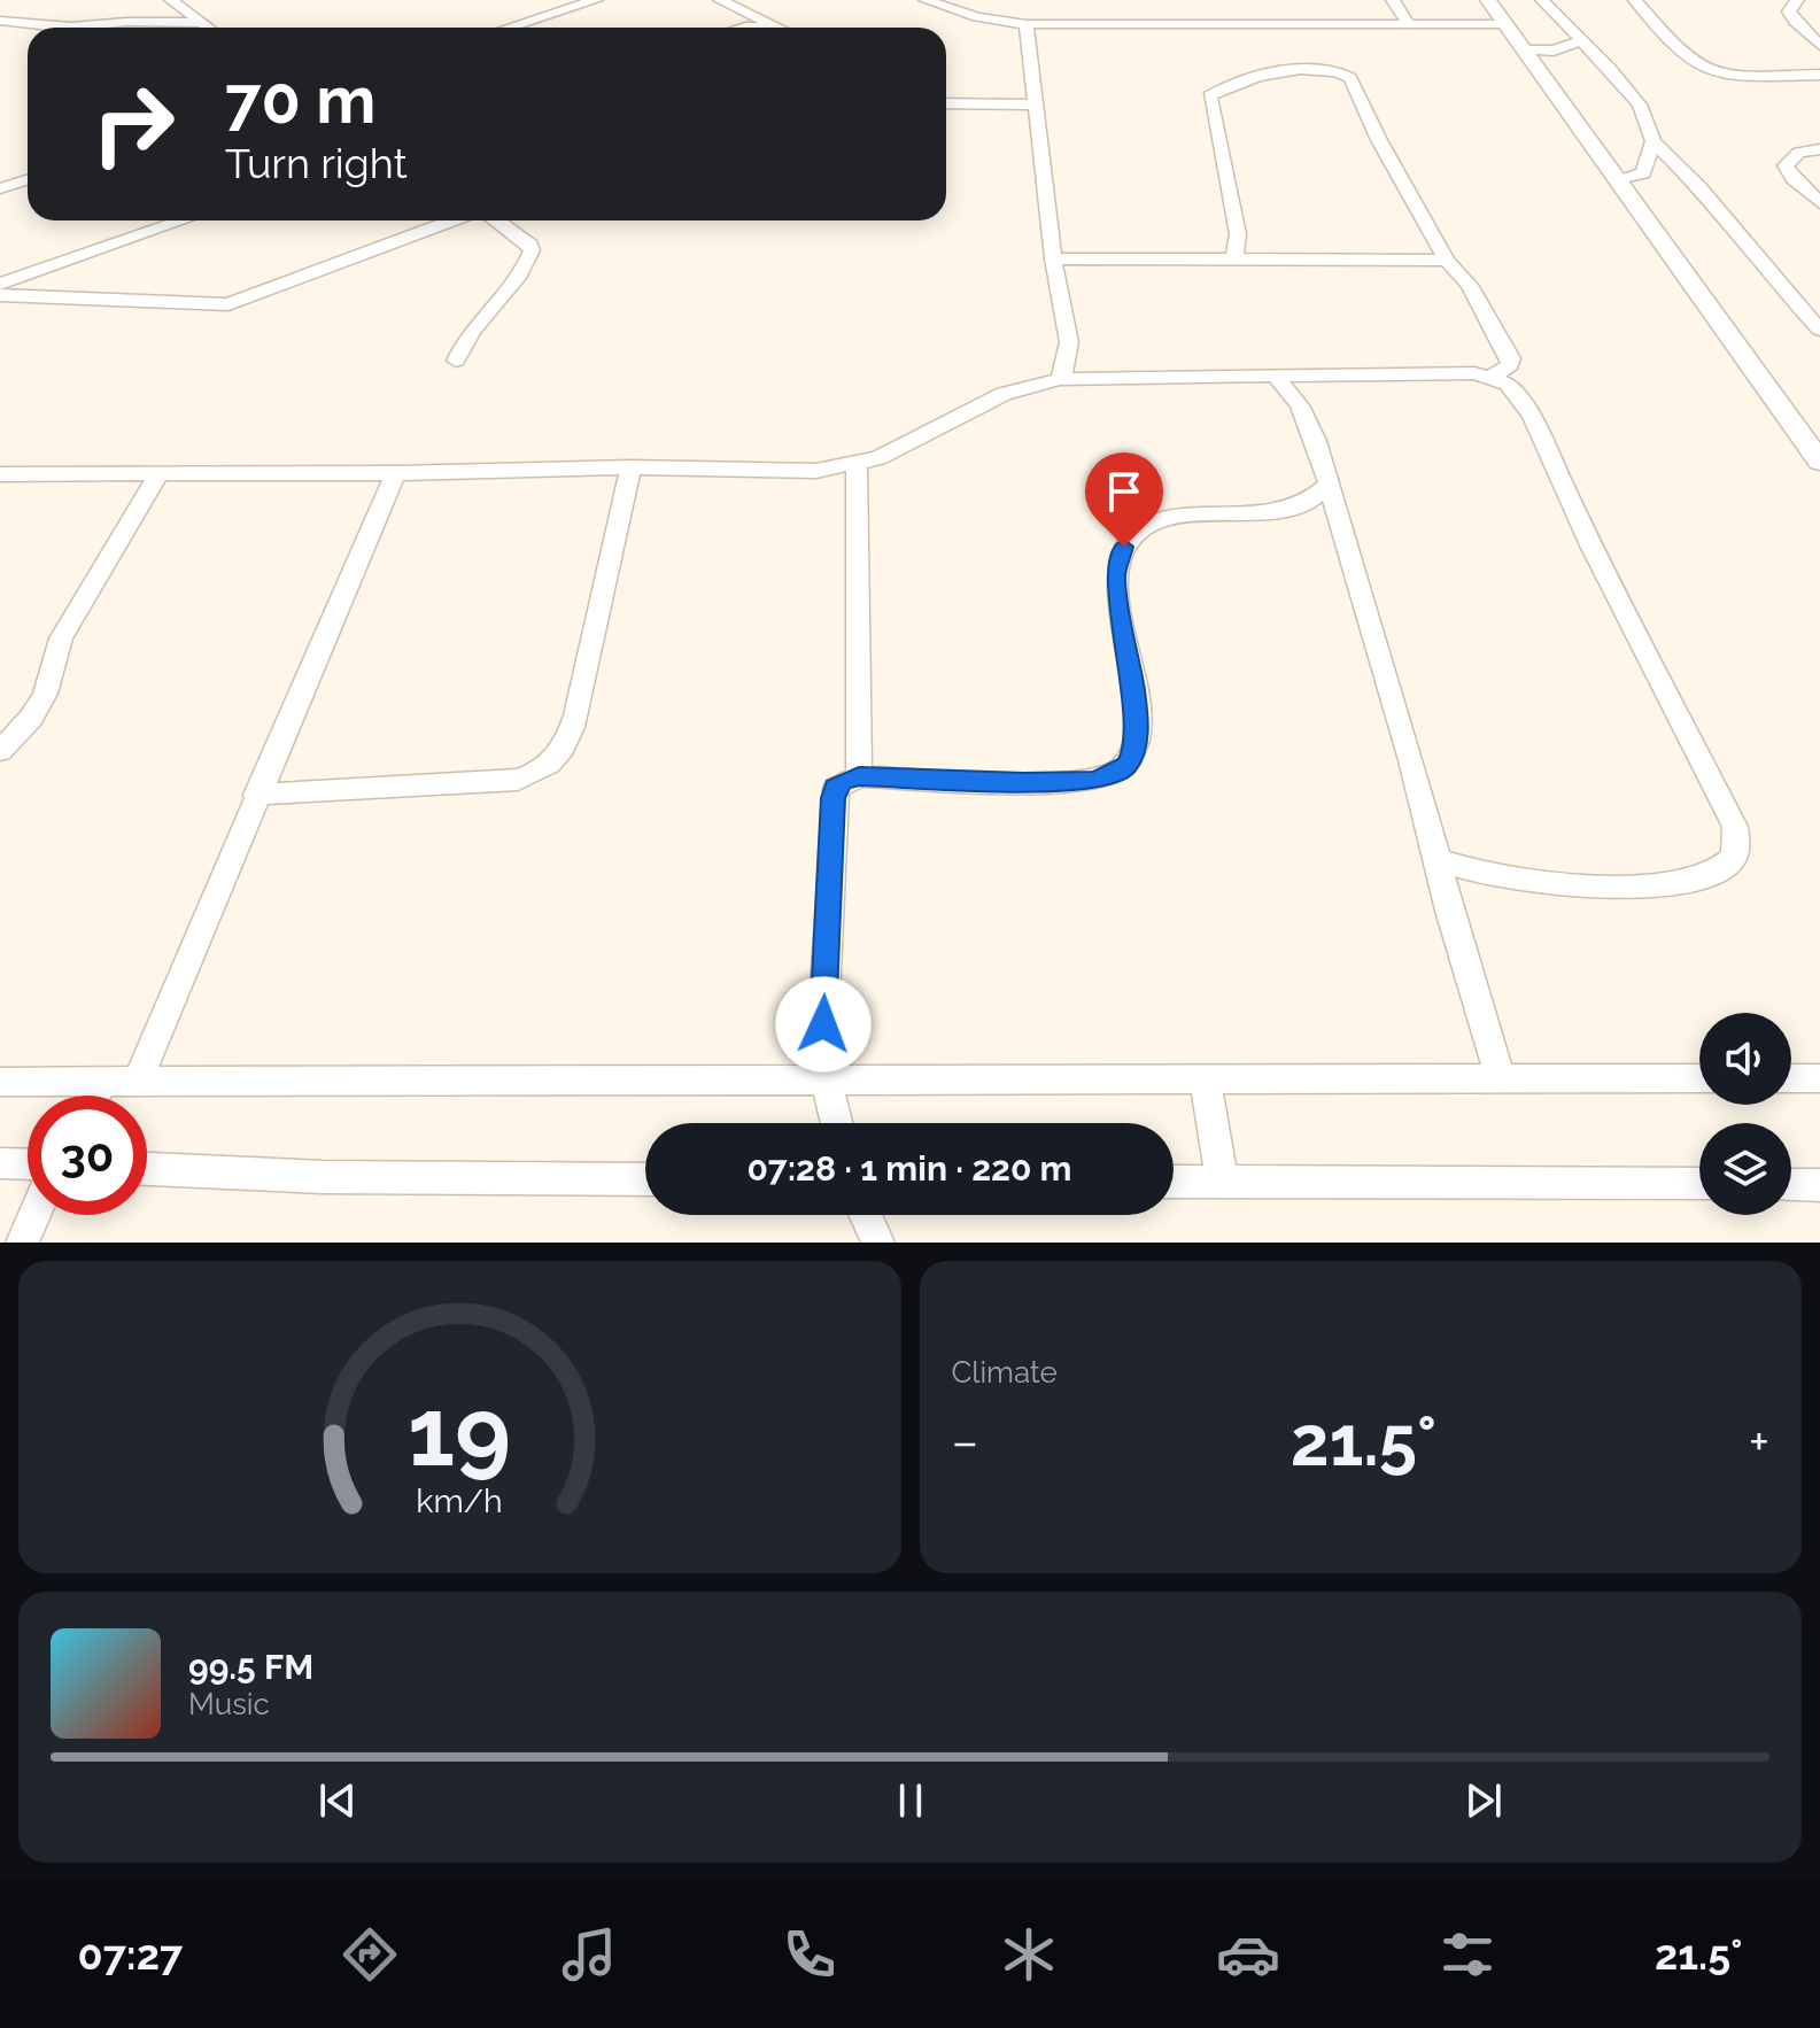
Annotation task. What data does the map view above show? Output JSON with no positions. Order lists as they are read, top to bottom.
{
  "page": {
    "turn": ["70 m", "Turn right"],
    "limit": "30",
    "trip": "07:28 · 1 min · 220 m",
    "tile": "Climate",
    "heat": ["−", "21.5°", "+"],
    "song": ["99.5 FM", "Music"],
    "tabs": ["07:27", "21.5°"],
    "gauge": ["19", "km/h"]
  }
}
